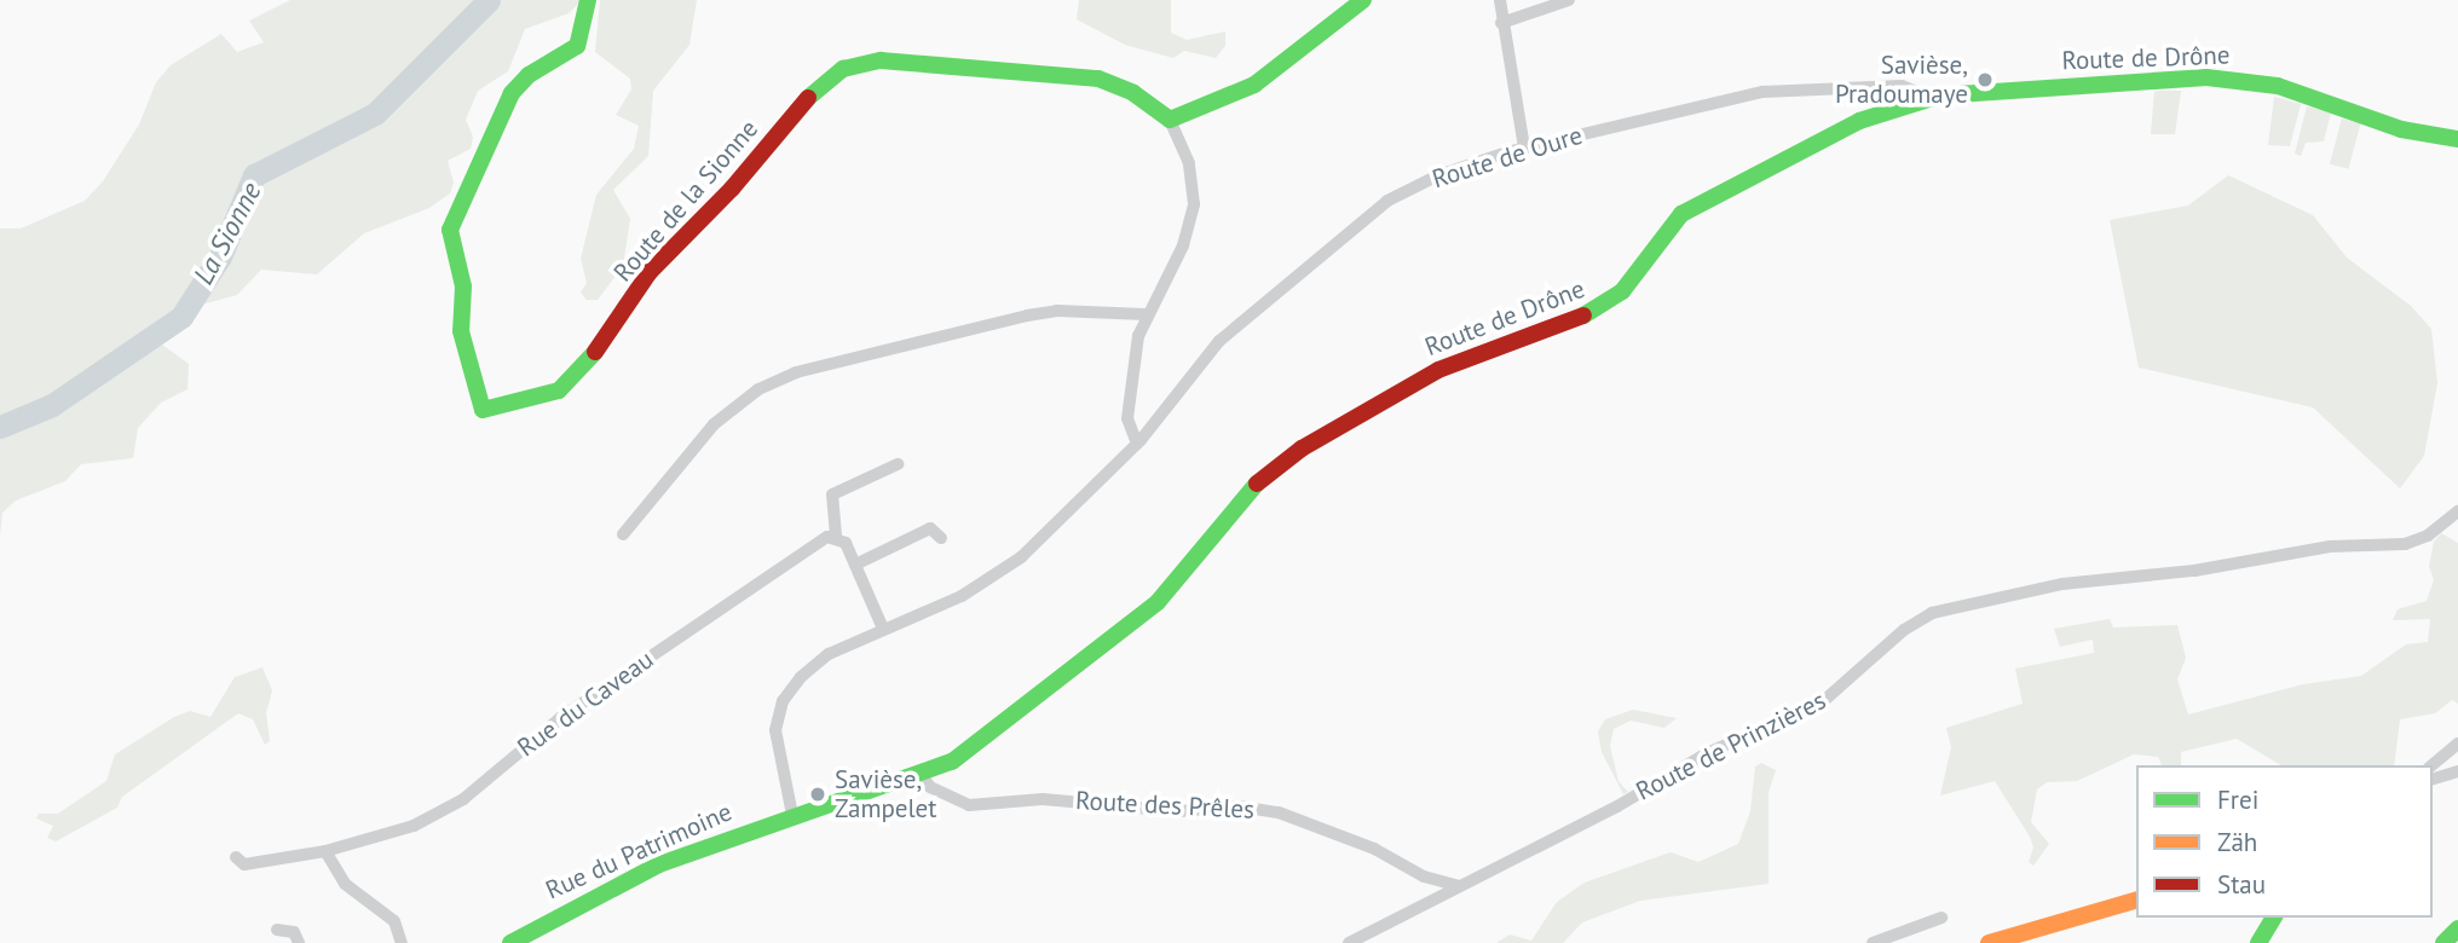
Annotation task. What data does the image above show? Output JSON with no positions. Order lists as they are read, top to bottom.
{
  "streets": {
    "street": [
      "Route de Drône",
      "Route de Oure",
      "Route de la Sionne",
      "Rue du Caveau",
      "Route de Prinzières",
      "Route des Prêles",
      "Rue du Patrimoine"
    ]
  },
  "crossings": [
    ["Route de Drône", "Route de Oure"],
    ["Route de Drône", "Route des Prêles"],
    ["Route de Drône", "Rue du Patrimoine"],
    ["Route de Oure", "Rue du Patrimoine"],
    ["Route de Prinzières", "Route des Prêles"]
  ],
  "water": ["La Sionne"],
  "places": ["Savièse, Pradoumaye", "Savièse, Zampelet"],
  "legend": ["Frei", "Zäh", "Stau"]
}
